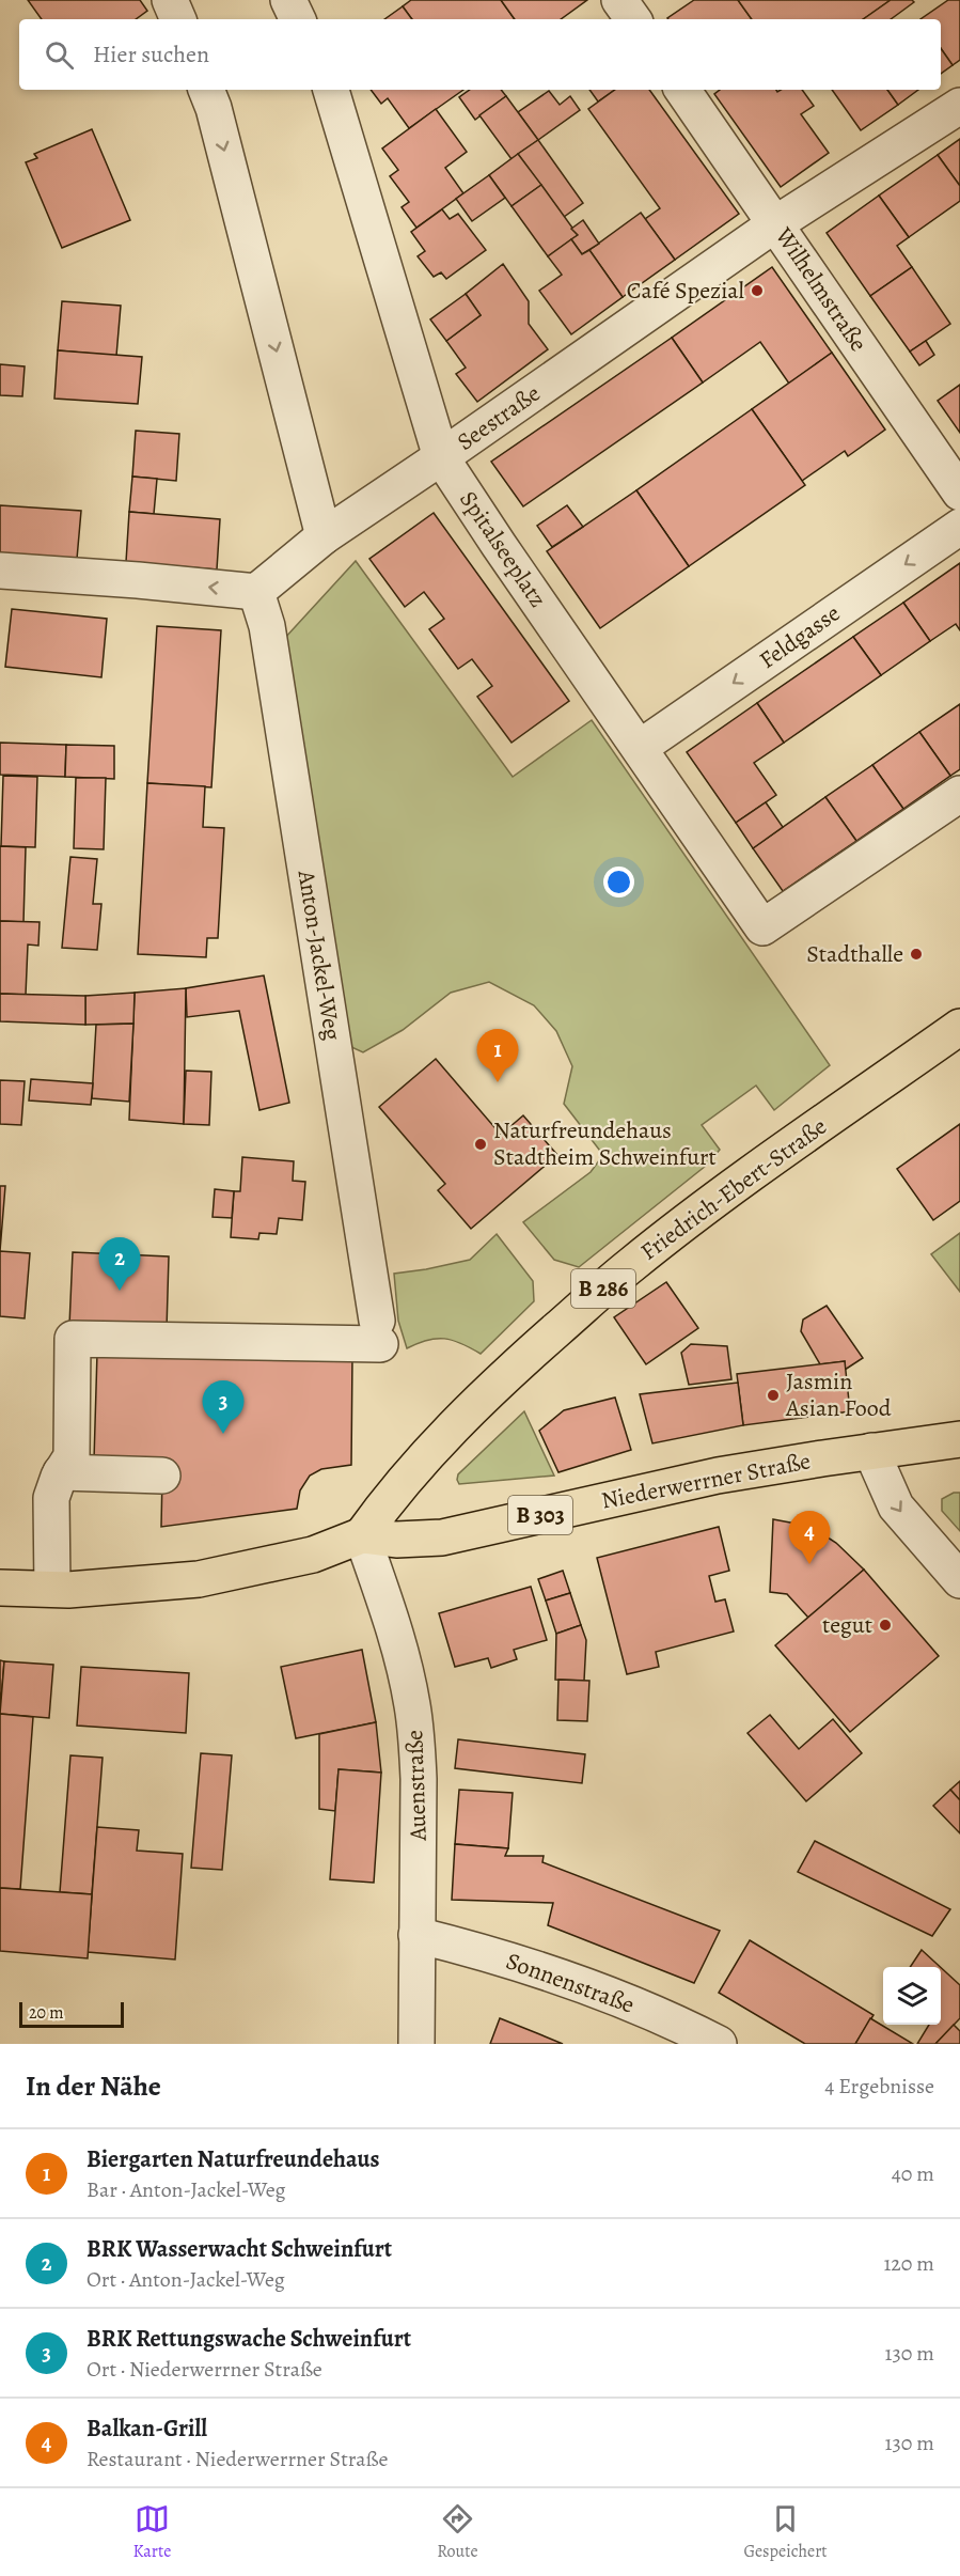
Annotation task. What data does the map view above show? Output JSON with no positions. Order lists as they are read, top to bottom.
{
  "streets": {
    "main road": [
      "Friedrich-Ebert-Straße",
      "B 286",
      "Niederwerrner Straße",
      "B 303"
    ],
    "street": [
      "Wilhelmstraße",
      "Seestraße",
      "Spitalseeplatz",
      "Feldgasse",
      "Anton-Jackel-Weg",
      "Auenstraße",
      "Sonnenstraße"
    ]
  },
  "crossings": [
    ["Wilhelmstraße", "Seestraße"],
    ["Seestraße", "Spitalseeplatz"],
    ["Seestraße", "Anton-Jackel-Weg"],
    ["Spitalseeplatz", "Feldgasse"],
    ["Friedrich-Ebert-Straße", "Niederwerrner Straße"],
    ["Friedrich-Ebert-Straße", "Auenstraße"],
    ["Niederwerrner Straße", "Auenstraße"],
    ["Auenstraße", "Sonnenstraße"]
  ],
  "one_way": ["Feldgasse"],
  "places": [
    "Café Spezial",
    "Stadthalle",
    "Naturfreundehaus Stadtheim Schweinfurt",
    "Jasmin Asian Food",
    "tegut"
  ],
  "scale_bar": "20 m",
  "page": {
    "search": "Hier suchen",
    "pins": [
      "1",
      "2",
      "3",
      "4"
    ],
    "scale": "20 m",
    "heading": ["In der Nähe", "4 Ergebnisse"],
    "list": [
      {
        "mark": "1",
        "name": "Biergarten Naturfreundehaus",
        "note": "Bar · Anton-Jackel-Weg",
        "value": "40 m"
      },
      {
        "mark": "2",
        "name": "BRK Wasserwacht Schweinfurt",
        "note": "Ort · Anton-Jackel-Weg",
        "value": "120 m"
      },
      {
        "mark": "3",
        "name": "BRK Rettungswache Schweinfurt",
        "note": "Ort · Niederwerrner Straße",
        "value": "130 m"
      },
      {
        "mark": "4",
        "name": "Balkan-Grill",
        "note": "Restaurant · Niederwerrner Straße",
        "value": "130 m"
      }
    ],
    "nav": ["Karte", "Route", "Gespeichert"]
  }
}
